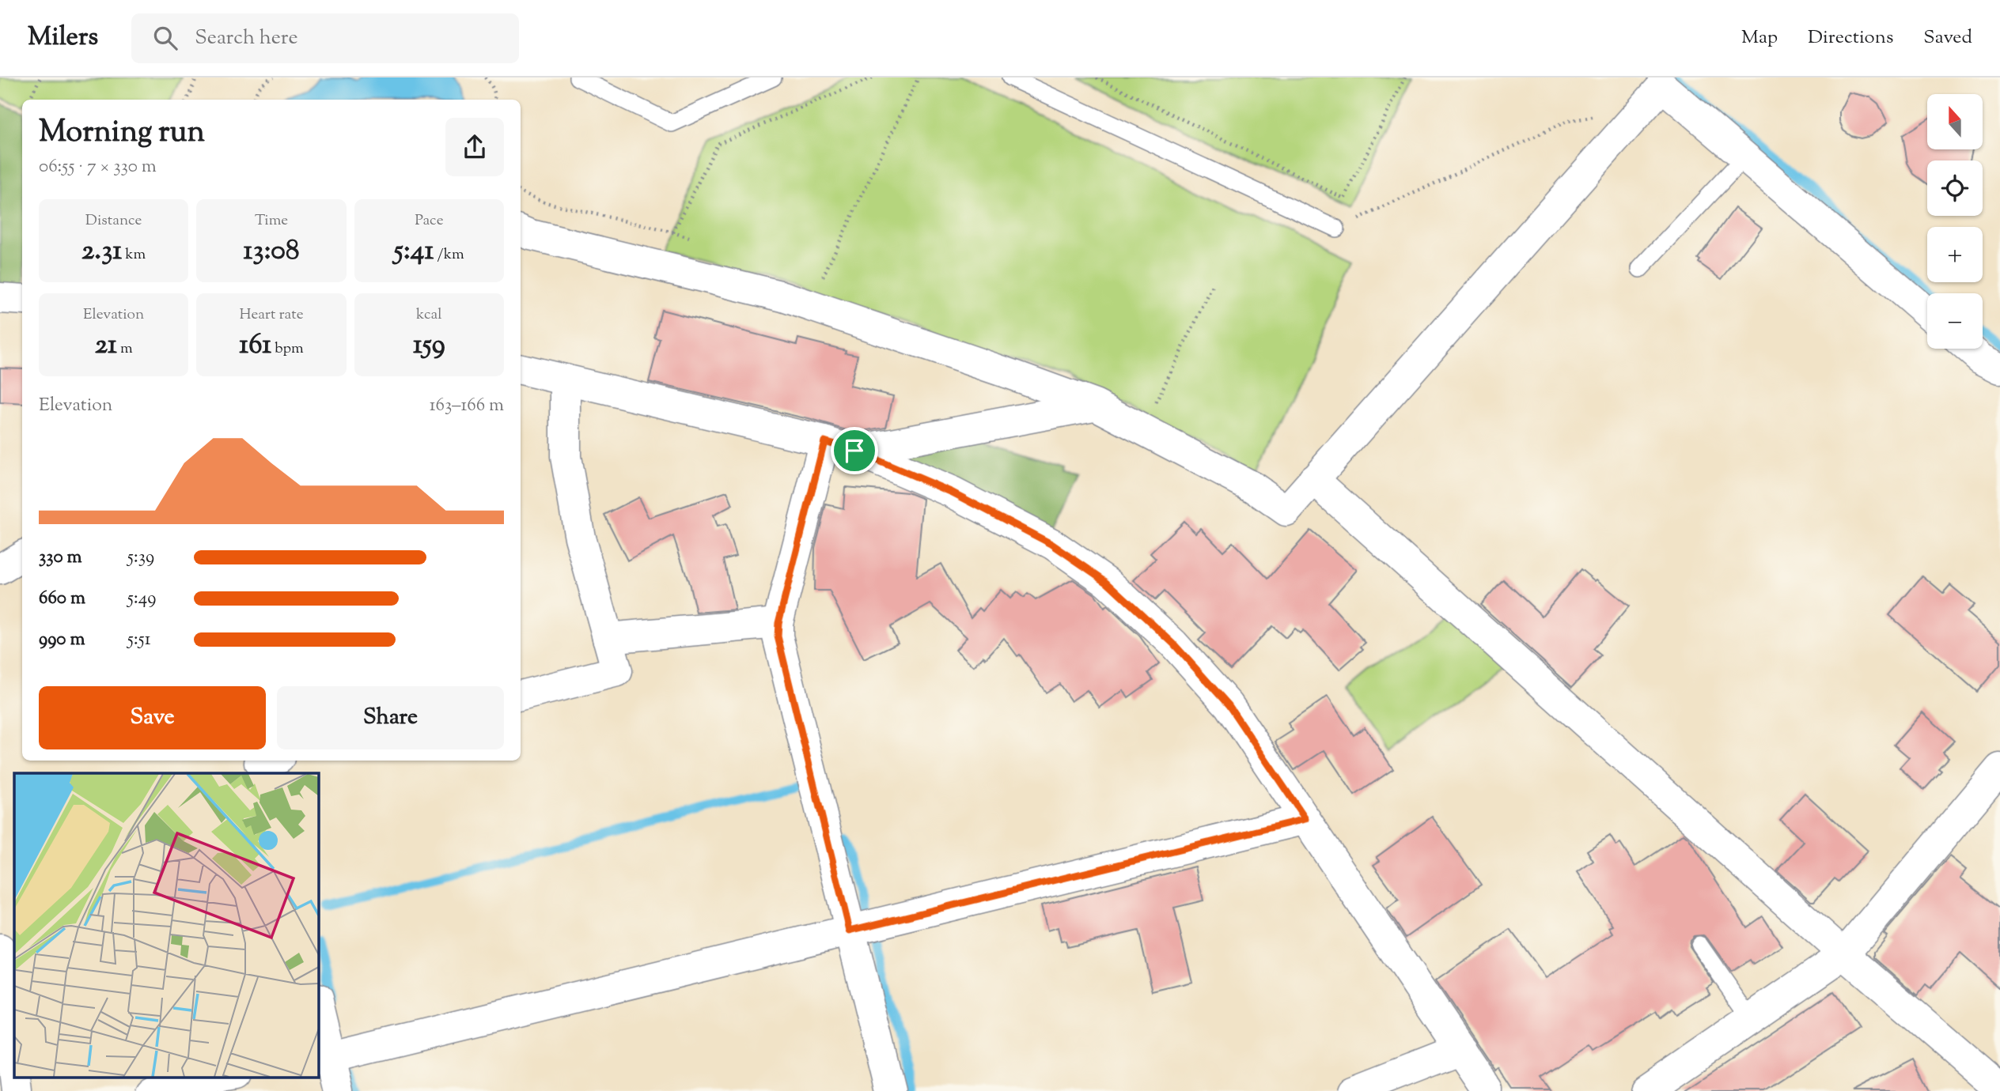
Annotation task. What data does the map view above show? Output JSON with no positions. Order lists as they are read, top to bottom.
{
  "north": "top",
  "page": {
    "header": "Milers",
    "search": "Search here",
    "nav": ["Map", "Directions", "Saved"],
    "map_buttons": ["+", "−"],
    "heading": ["Morning run", "06:55 · 7 × 330 m"],
    "stats": [
      ["Distance", "2.31 km"],
      ["Time", "13:08"],
      ["Pace", "5:41 /km"],
      ["Elevation", "21 m"],
      ["Heart rate", "161 bpm"],
      ["kcal", "159"]
    ],
    "chart": ["Elevation", "163–166 m"],
    "list": [
      {
        "name": "330 m",
        "note": "5:39"
      },
      {
        "name": "660 m",
        "note": "5:49"
      },
      {
        "name": "990 m",
        "note": "5:51"
      }
    ],
    "buttons": ["Save", "Share"]
  }
}
